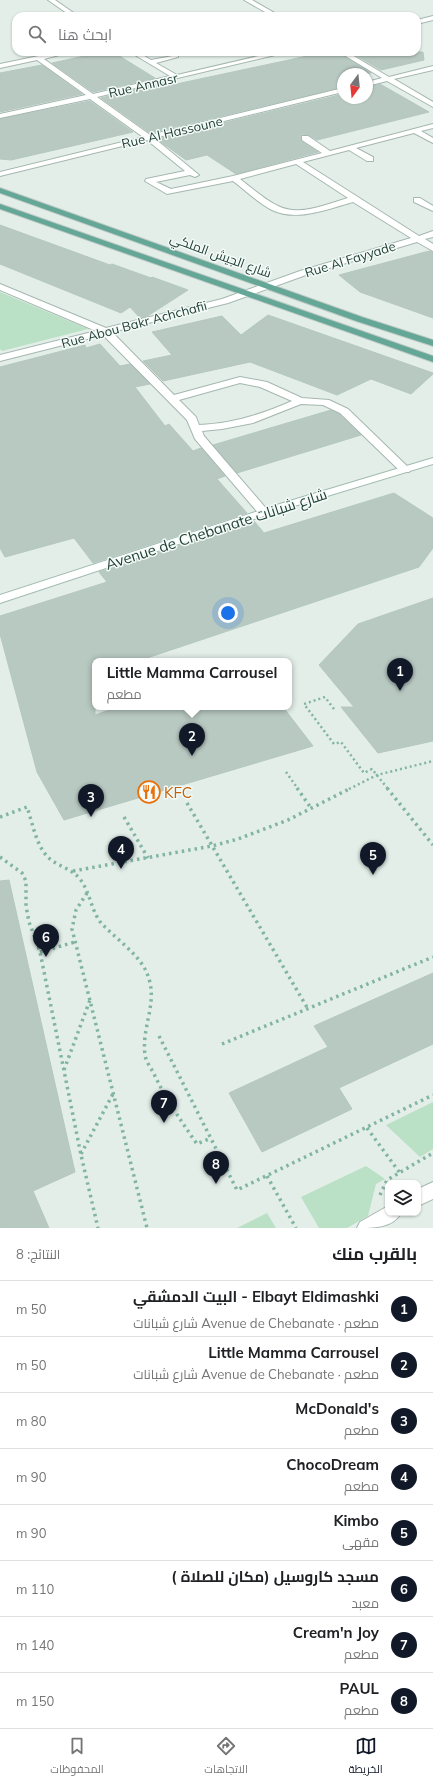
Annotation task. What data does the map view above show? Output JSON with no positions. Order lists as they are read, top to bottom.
{
  "streets": {
    "main road": ["شارع الجيش الملكي"],
    "street": [
      "Rue Annasr",
      "Rue Al Hassoune",
      "Rue Al Fayyade",
      "Rue Abou Bakr Achchafii",
      "Avenue de Chebanate شارع شبانات"
    ]
  },
  "crossings": [
    ["شارع الجيش الملكي", "Rue Al Fayyade"],
    ["شارع الجيش الملكي", "Rue Abou Bakr Achchafii"],
    ["Rue Al Fayyade", "Rue Abou Bakr Achchafii"]
  ],
  "places": {
    "restaurant": ["KFC"]
  },
  "north": "bottom",
  "page": {
    "search": "ابحث هنا",
    "pins": [
      "1",
      "2",
      "3",
      "4",
      "5",
      "6",
      "7",
      "8"
    ],
    "popup": ["Little Mamma Carrousel", "مطعم"],
    "heading": ["بالقرب منك", "النتائج: 8"],
    "list": [
      {
        "mark": "1",
        "name": "Elbayt Eldimashki - البيت الدمشقي",
        "note": "مطعم · Avenue de Chebanate شارع شبانات",
        "value": "50 m"
      },
      {
        "mark": "2",
        "name": "Little Mamma Carrousel",
        "note": "مطعم · Avenue de Chebanate شارع شبانات",
        "value": "50 m"
      },
      {
        "mark": "3",
        "name": "McDonald's",
        "note": "مطعم",
        "value": "80 m"
      },
      {
        "mark": "4",
        "name": "ChocoDream",
        "note": "مطعم",
        "value": "90 m"
      },
      {
        "mark": "5",
        "name": "Kimbo",
        "note": "مقهى",
        "value": "90 m"
      },
      {
        "mark": "6",
        "name": "مسجد كاروسيل (مكان للصلاة )",
        "note": "معبد",
        "value": "110 m"
      },
      {
        "mark": "7",
        "name": "Cream'n Joy",
        "note": "مطعم",
        "value": "140 m"
      },
      {
        "mark": "8",
        "name": "PAUL",
        "note": "مطعم",
        "value": "150 m"
      }
    ],
    "nav": ["الخريطة", "الاتجاهات", "المحفوظات"]
  }
}
